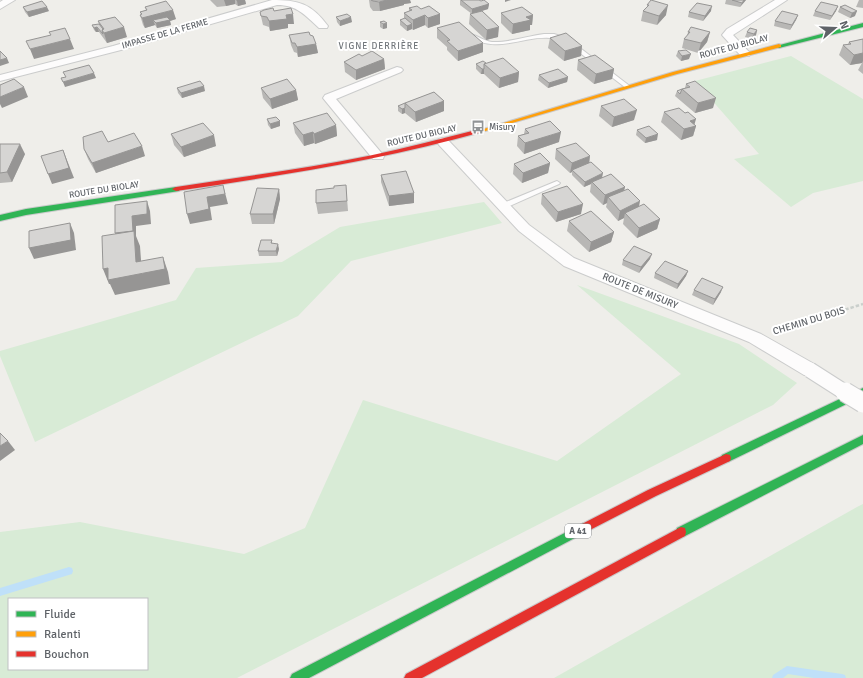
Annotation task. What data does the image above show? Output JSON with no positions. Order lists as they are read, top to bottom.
{
  "streets": {
    "main road": ["ROUTE DU BIOLAY", "A 41"],
    "street": ["IMPASSE DE LA FERME", "ROUTE DE MISURY"],
    "path": ["CHEMIN DU BOIS"]
  },
  "crossings": [
    ["ROUTE DU BIOLAY", "ROUTE DE MISURY"],
    ["ROUTE DE MISURY", "CHEMIN DU BOIS"]
  ],
  "districts": ["VIGNE DERRIÈRE"],
  "places": {
    "bus stop": ["Misury"]
  },
  "legend": ["Fluide", "Ralenti", "Bouchon"],
  "north": "right"
}
